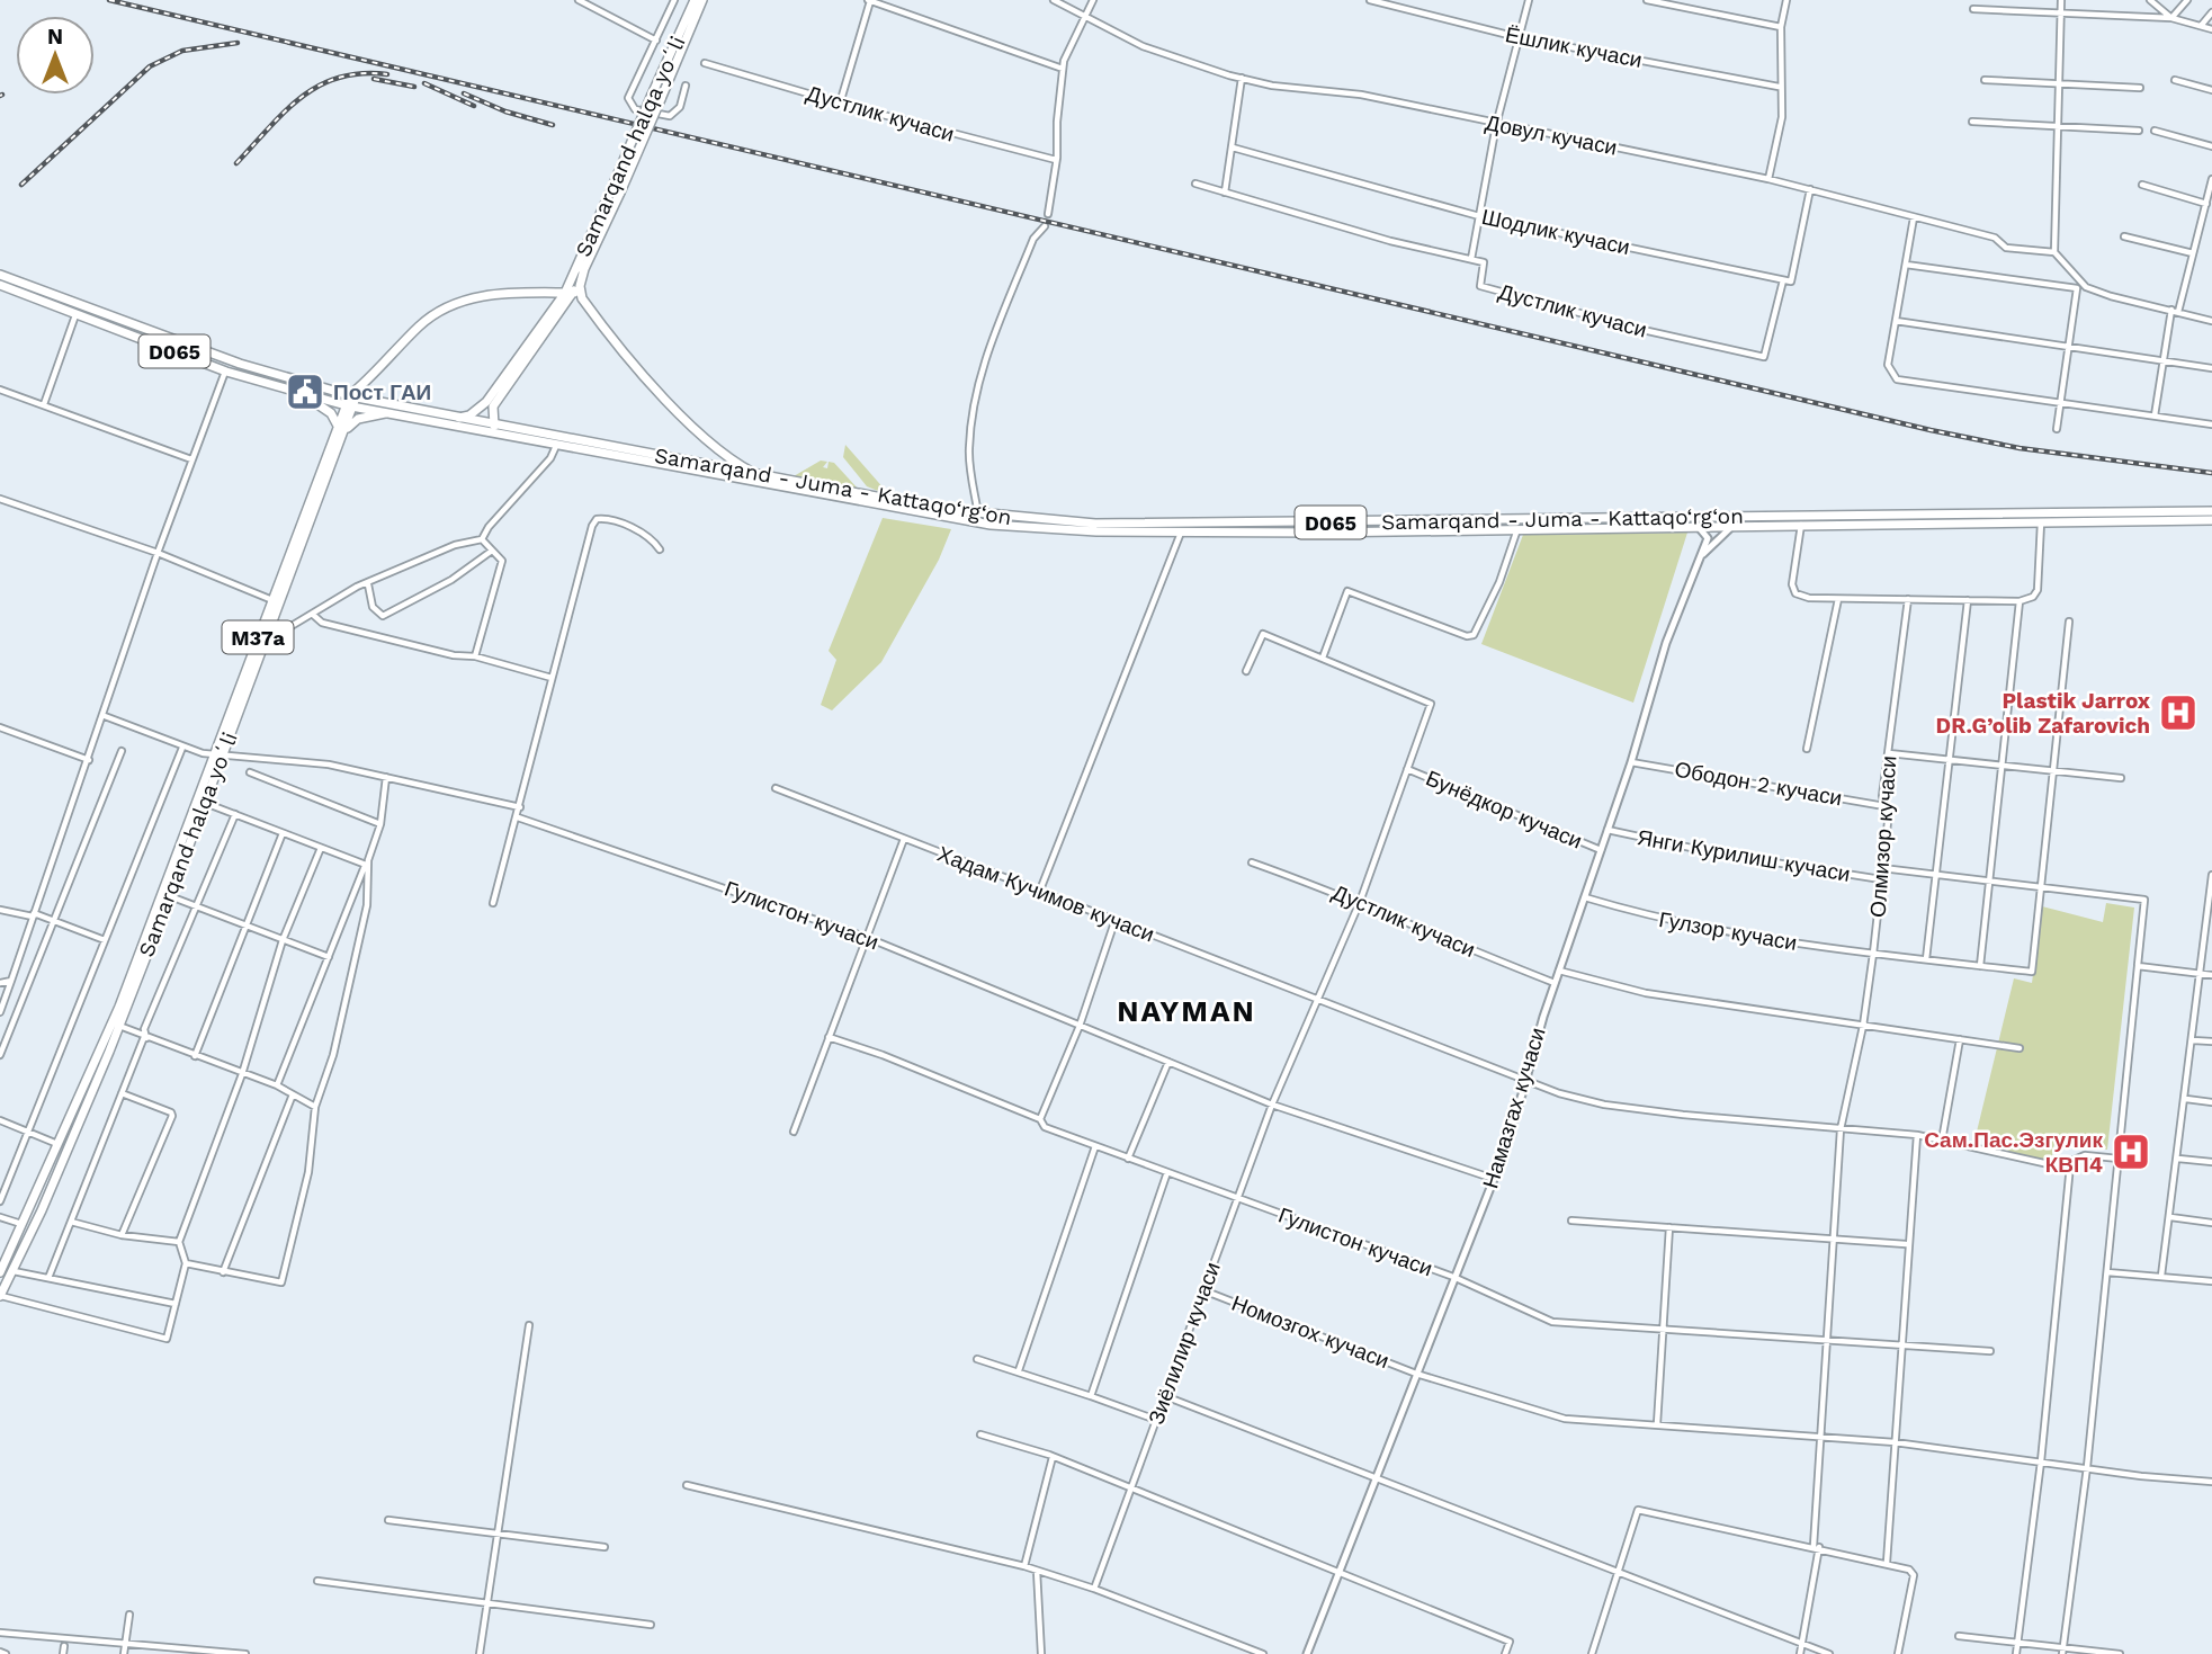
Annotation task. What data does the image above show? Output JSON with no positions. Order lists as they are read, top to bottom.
{
  "streets": {
    "main road": [
      "Samarqand halqa yoʻli",
      "D065",
      "Samarqand - Juma - Kattaqo‘rg‘on",
      "M37a"
    ],
    "street": [
      "Ёшлик кучаси",
      "Дустлик кучаси",
      "Довул кучаси",
      "Шодлик кучаси",
      "Ободон 2 кучаси",
      "Бунёдкор кучаси",
      "Олмизор кучаси",
      "Янги Курилиш кучаси",
      "Хадам Кучимов кучаси",
      "Гулистон кучаси",
      "Гулзор кучаси",
      "Намазгах кучаси",
      "Номозгох кучаси",
      "Зиёлилир кучаси"
    ]
  },
  "crossings": [
    ["Дустлик кучаси", "Шодлик кучаси"],
    ["Дустлик кучаси", "Намазгах кучаси"],
    ["Дустлик кучаси", "Зиёлилир кучаси"],
    ["Samarqand halqa yoʻli", "Samarqand - Juma - Kattaqo‘rg‘on"],
    ["Ободон 2 кучаси", "Олмизор кучаси"],
    ["Ободон 2 кучаси", "Намазгах кучаси"],
    ["Бунёдкор кучаси", "Намазгах кучаси"],
    ["Бунёдкор кучаси", "Зиёлилир кучаси"],
    ["Олмизор кучаси", "Янги Курилиш кучаси"],
    ["Олмизор кучаси", "Хадам Кучимов кучаси"],
    ["Олмизор кучаси", "Гулистон кучаси"],
    ["Олмизор кучаси", "Гулзор кучаси"],
    ["Олмизор кучаси", "Номозгох кучаси"],
    ["Янги Курилиш кучаси", "Намазгах кучаси"],
    ["Хадам Кучимов кучаси", "Намазгах кучаси"],
    ["Хадам Кучимов кучаси", "Зиёлилир кучаси"],
    ["Гулистон кучаси", "Намазгах кучаси"],
    ["Гулистон кучаси", "Зиёлилир кучаси"],
    ["Гулзор кучаси", "Намазгах кучаси"],
    ["Намазгах кучаси", "Номозгох кучаси"],
    ["Номозгох кучаси", "Зиёлилир кучаси"]
  ],
  "districts": ["NAYMAN"],
  "places": {
    "public building": ["Пост ГАИ"],
    "hospital": ["Plastik Jarrox DR.G’olib Zafarovich", "Сам.Пас.Эзгулик КВП4"]
  },
  "north": "top"
}
